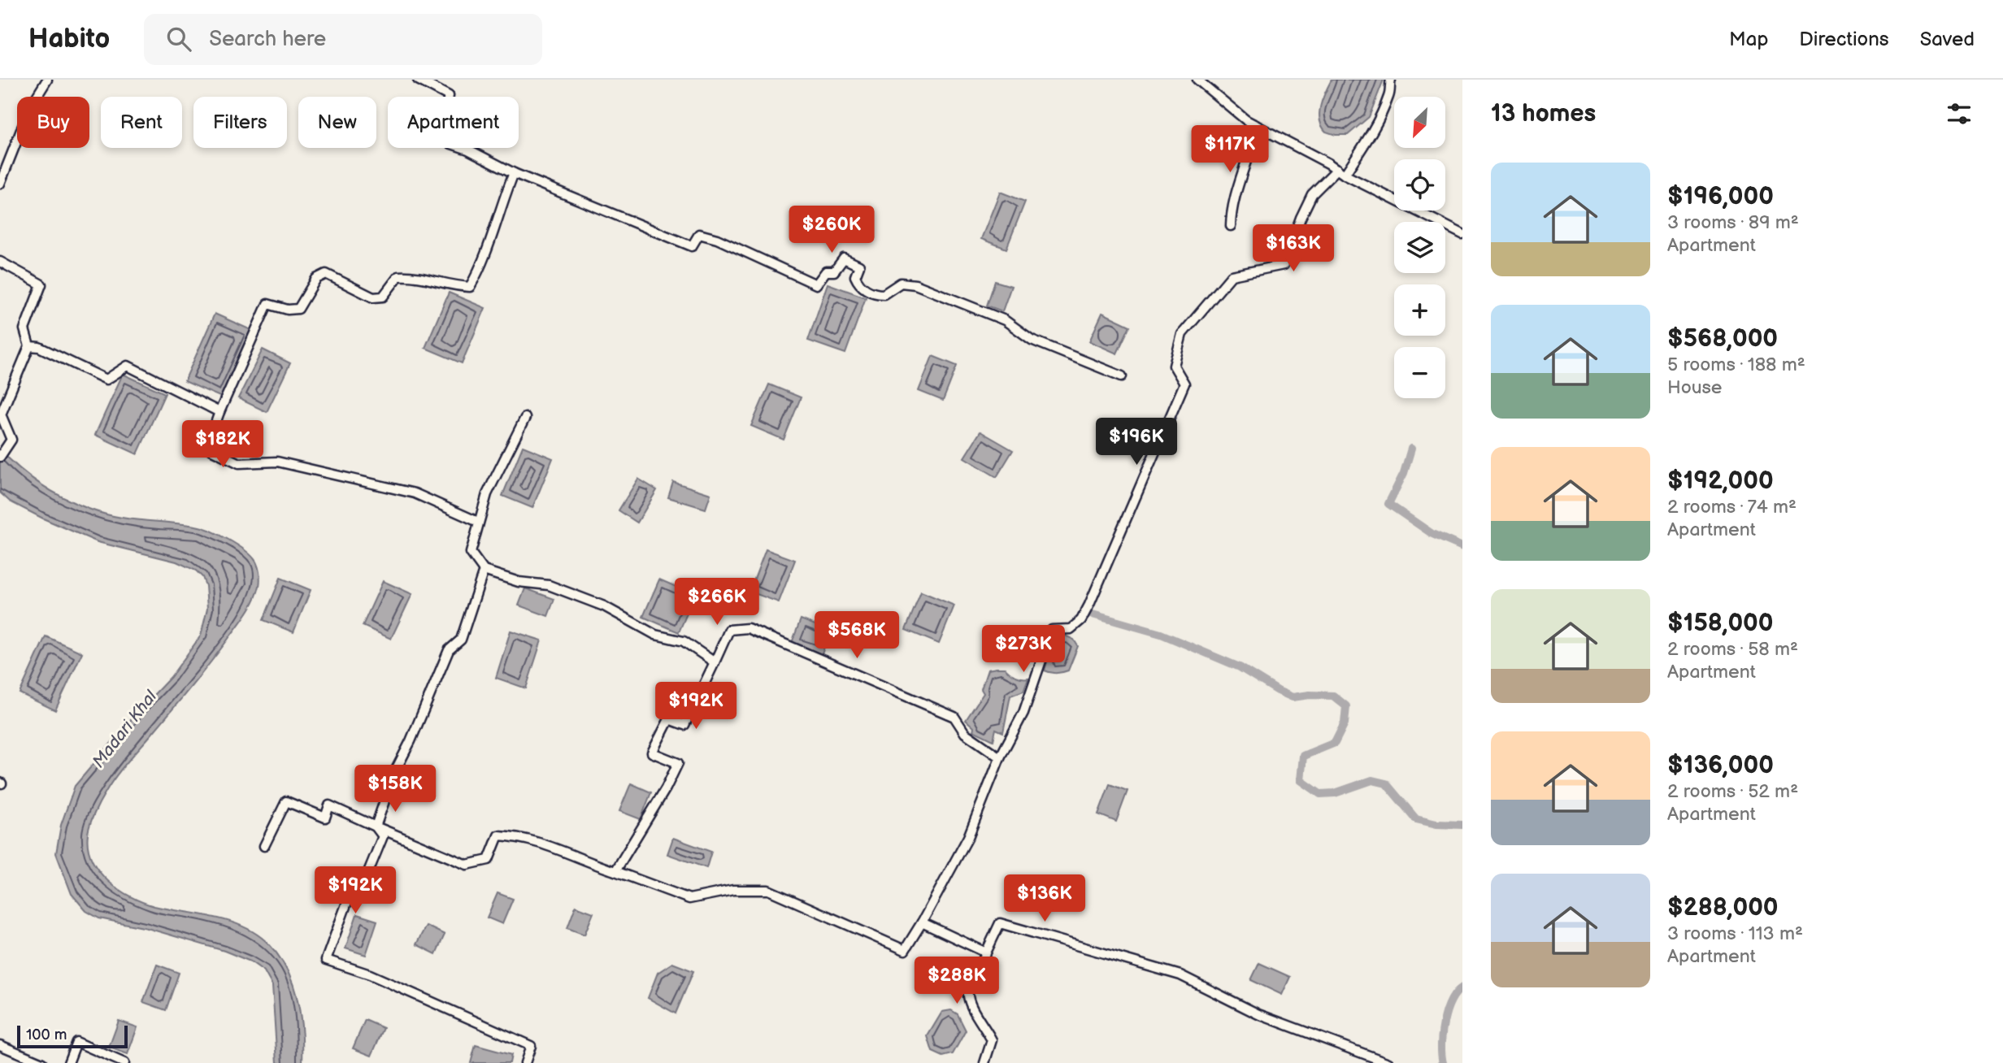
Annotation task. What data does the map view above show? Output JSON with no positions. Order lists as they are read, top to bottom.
{
  "water": ["Madari Khal"],
  "scale_bar": "100 m",
  "north": "bottom left",
  "page": {
    "header": "Habito",
    "search": "Search here",
    "nav": ["Map", "Directions", "Saved"],
    "heading": "13 homes",
    "map_buttons": ["+", "−"],
    "chip": [
      "Buy",
      "Rent",
      "Filters",
      "New",
      "Apartment"
    ],
    "price": [
      "$117K",
      "$260K",
      "$163K",
      "$196K",
      "$182K",
      "$266K",
      "$568K",
      "$273K",
      "$192K",
      "$158K",
      "$192K",
      "$136K",
      "$288K"
    ],
    "list": [
      {
        "name": "$196,000",
        "note": "3 rooms · 89 m² · Apartment"
      },
      {
        "name": "$568,000",
        "note": "5 rooms · 188 m² · House"
      },
      {
        "name": "$192,000",
        "note": "2 rooms · 74 m² · Apartment"
      },
      {
        "name": "$158,000",
        "note": "2 rooms · 58 m² · Apartment"
      },
      {
        "name": "$136,000",
        "note": "2 rooms · 52 m² · Apartment"
      },
      {
        "name": "$288,000",
        "note": "3 rooms · 113 m² · Apartment"
      }
    ],
    "scale": "100 m"
  }
}
